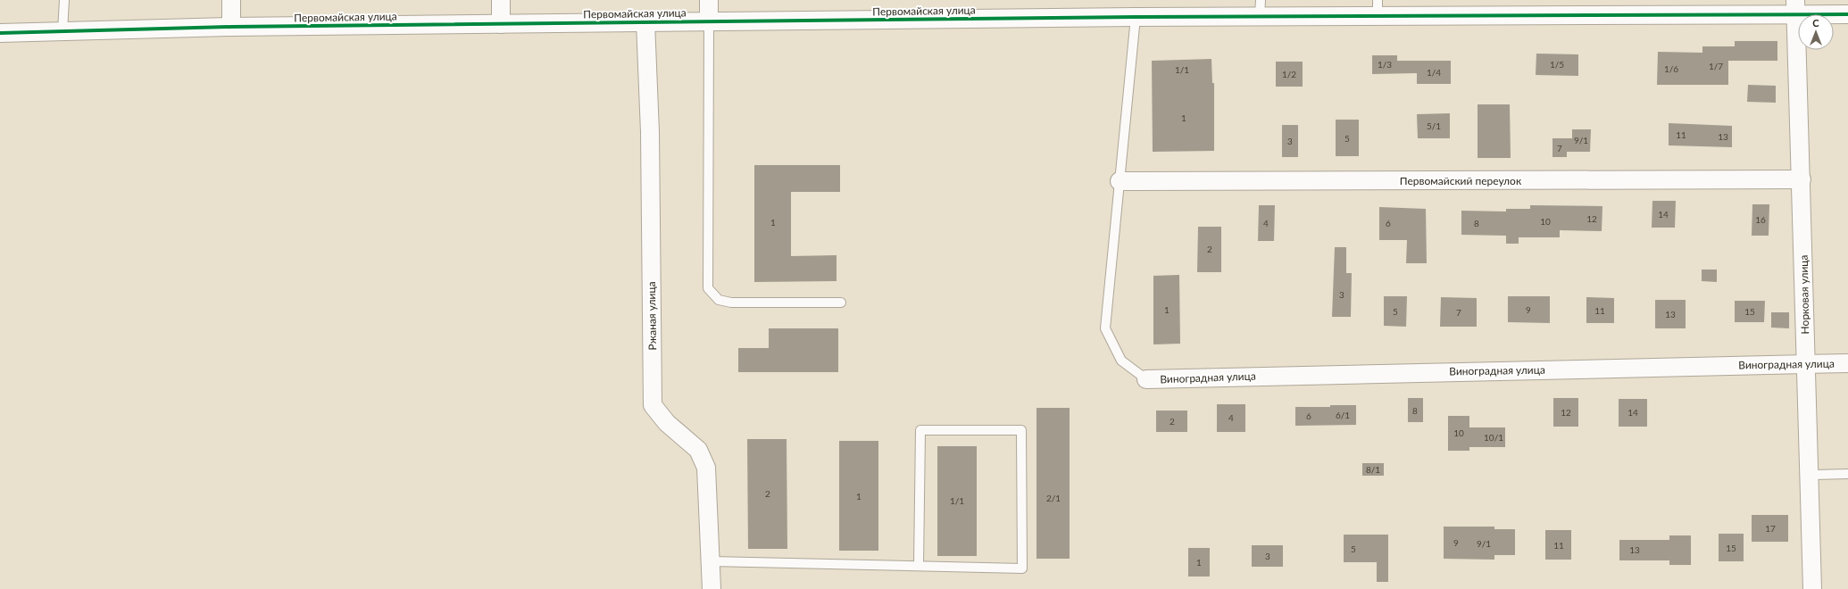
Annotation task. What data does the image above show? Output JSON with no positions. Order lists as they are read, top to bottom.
{
  "streets": {
    "street": [
      "Первомайская улица",
      "Первомайский переулок",
      "Норковая улица",
      "Ржаная улица",
      "Виноградная улица"
    ]
  },
  "crossings": [
    ["Первомайская улица", "Норковая улица"],
    ["Первомайская улица", "Ржаная улица"],
    ["Первомайский переулок", "Норковая улица"],
    ["Норковая улица", "Виноградная улица"]
  ],
  "house_numbers": [
    "1/3",
    "1/5",
    "1/7",
    "1/6",
    "1/1",
    "1/4",
    "1/2",
    "1",
    "5/1",
    "11",
    "13",
    "5",
    "9/1",
    "3",
    "7",
    "14",
    "12",
    "16",
    "10",
    "1",
    "4",
    "6",
    "8",
    "2",
    "3",
    "1",
    "9",
    "11",
    "5",
    "15",
    "7",
    "13",
    "8",
    "12",
    "14",
    "6/1",
    "6",
    "4",
    "2",
    "10",
    "10/1",
    "8/1",
    "2",
    "1",
    "2/1",
    "1/1",
    "17",
    "9",
    "9/1",
    "11",
    "15",
    "5",
    "13",
    "3",
    "1"
  ],
  "north": "top"
}
